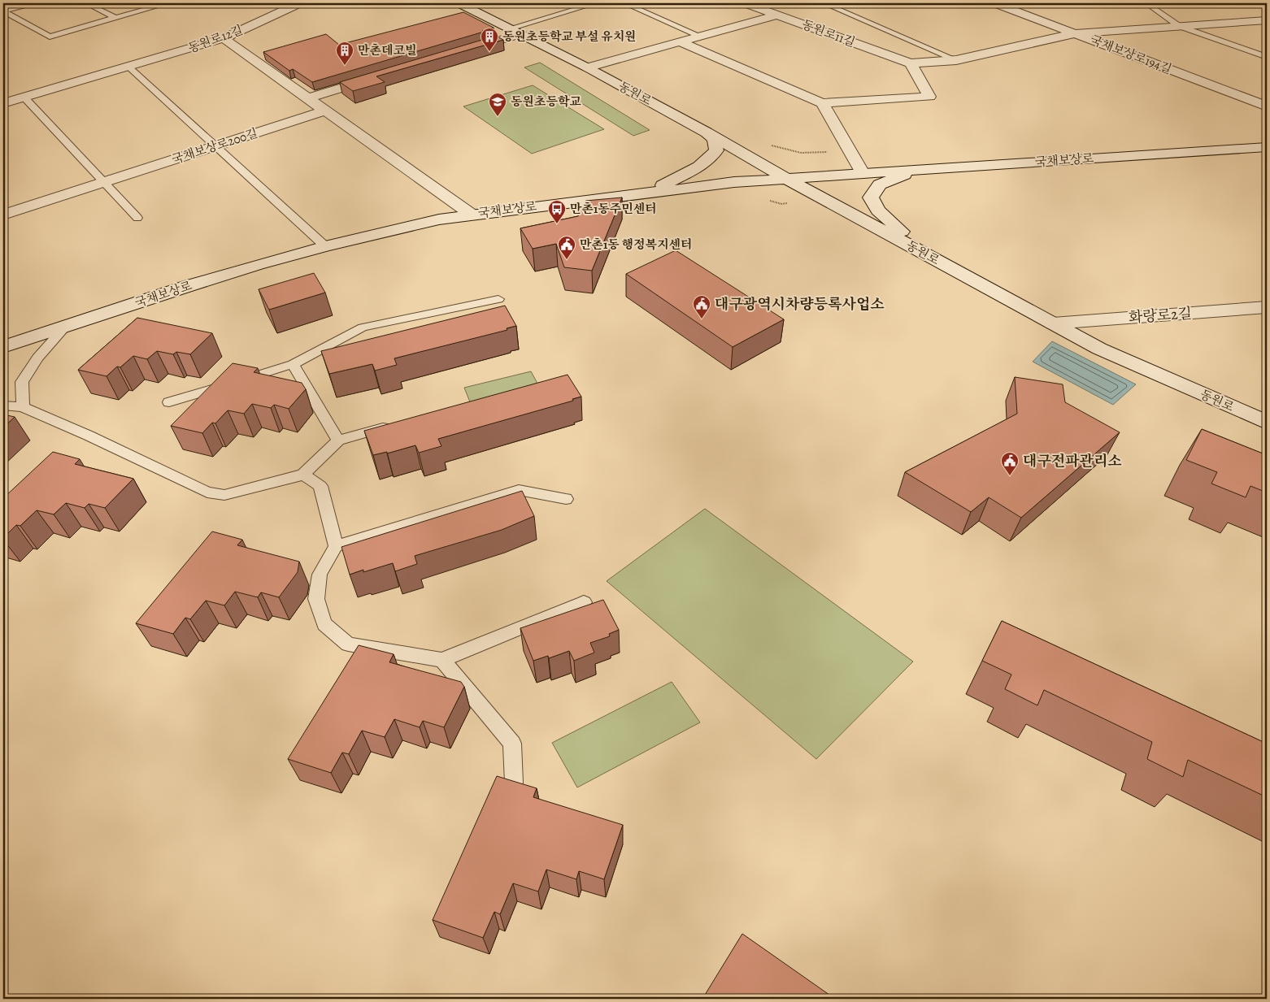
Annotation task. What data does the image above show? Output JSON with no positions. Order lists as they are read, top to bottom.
{
  "streets": {
    "street": [
      "동원로11길",
      "동원로12길",
      "국채보상로194길",
      "동원로",
      "국채보상로200길",
      "국채보상로",
      "화랑로2길"
    ]
  },
  "crossings": [
    ["동원로11길", "국채보상로194길"],
    ["동원로11길", "동원로"],
    ["동원로", "국채보상로"],
    ["동원로", "화랑로2길"]
  ],
  "places": {
    "building": ["동원초등학교 부설 유치원", "만촌데코빌"],
    "school or university": ["동원초등학교"],
    "bus stop": ["만촌1동주민센터"],
    "public building": ["만촌1동 행정복지센터", "대구광역시차량등록사업소", "대구전파관리소"]
  }
}
